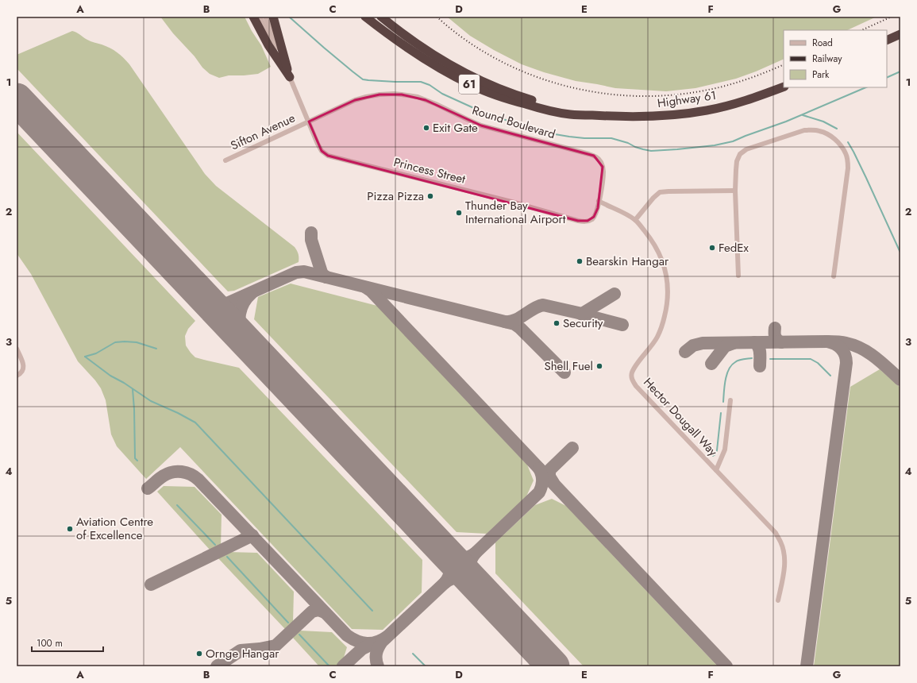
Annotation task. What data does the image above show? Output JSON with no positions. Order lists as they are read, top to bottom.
{
  "streets": {
    "highway": ["61", "Highway 61"],
    "street": [
      "Round Boulevard",
      "Sifton Avenue",
      "Princess Street",
      "Hector Dougall Way"
    ]
  },
  "crossings": [
    ["61", "Highway 61"],
    ["Round Boulevard", "Sifton Avenue"],
    ["Round Boulevard", "Princess Street"],
    ["Sifton Avenue", "Princess Street"]
  ],
  "places": [
    "Exit Gate",
    "Pizza Pizza",
    "Thunder Bay International Airport",
    "FedEx",
    "Bearskin Hangar",
    "Security",
    "Shell Fuel",
    "Aviation Centre of Excellence",
    "Ornge Hangar"
  ],
  "legend": ["Road", "Railway", "Park"],
  "scale_bar": "100 m",
  "grid": {
    "columns": [
      "A",
      "B",
      "C",
      "D",
      "E",
      "F",
      "G"
    ],
    "rows": [
      "1",
      "2",
      "3",
      "4",
      "5"
    ]
  }
}
